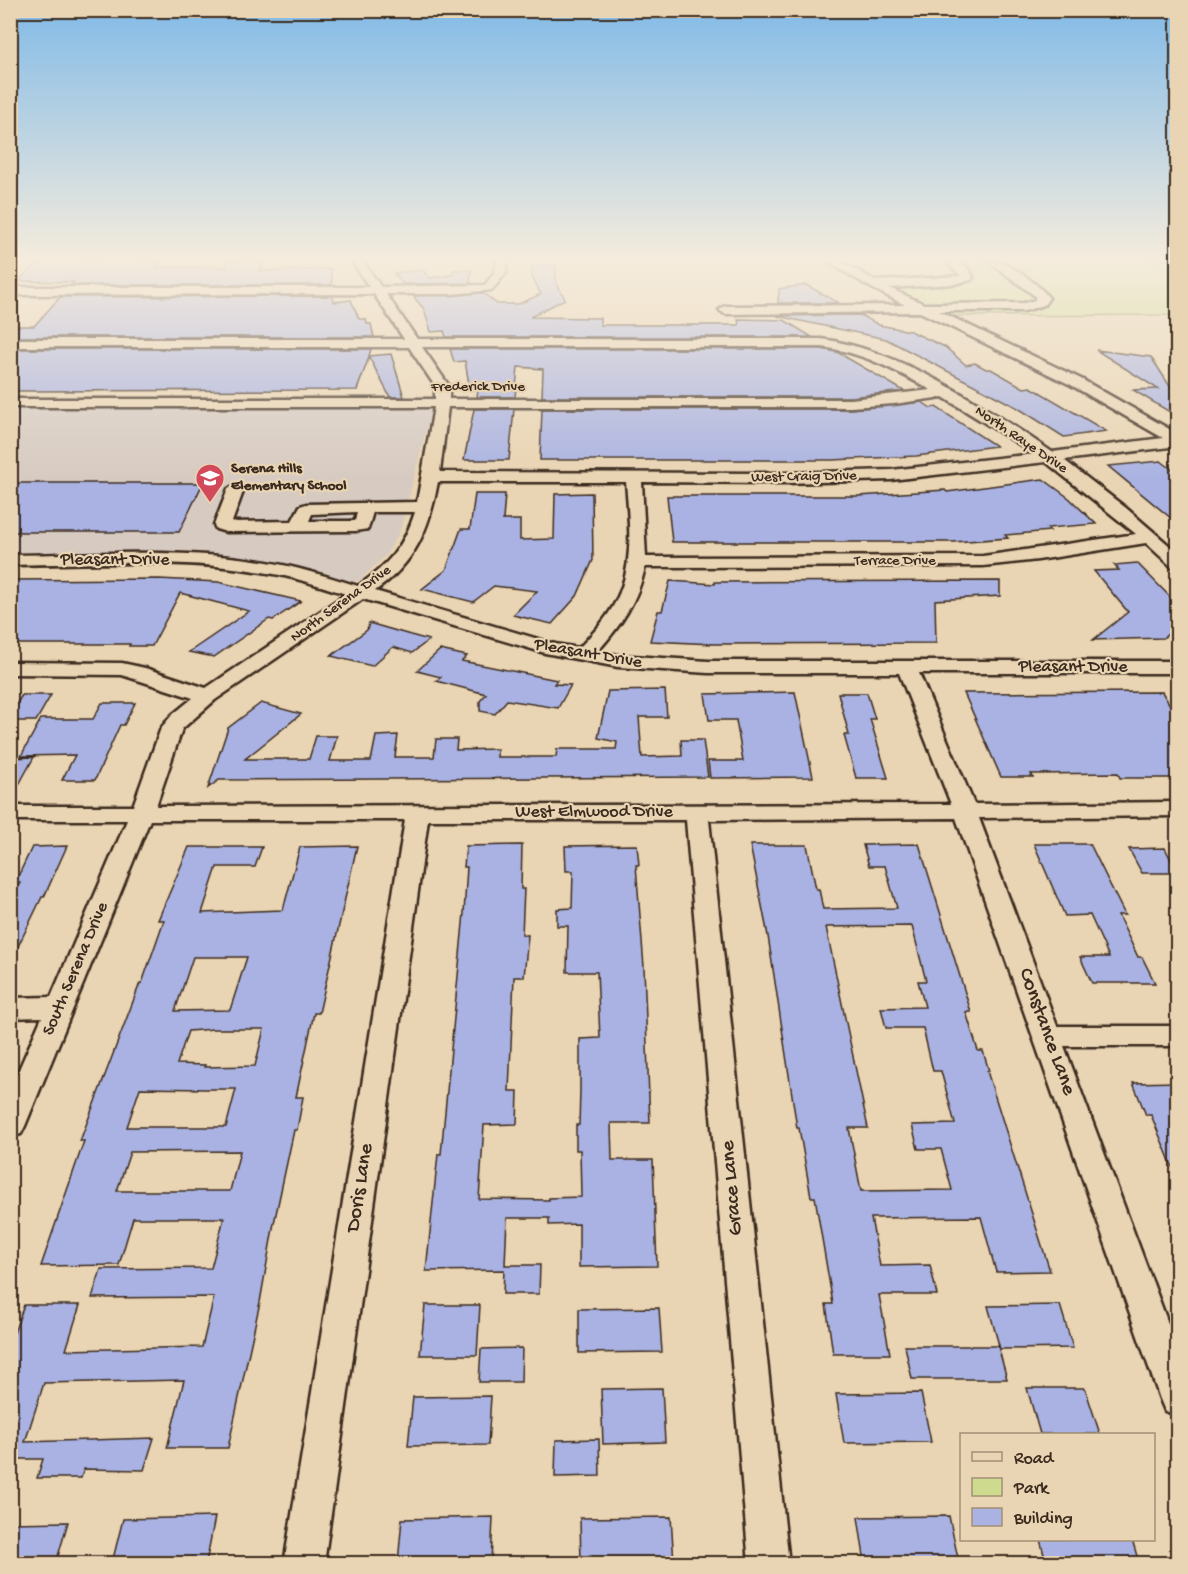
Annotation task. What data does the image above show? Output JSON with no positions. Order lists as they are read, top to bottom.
{
  "streets": {
    "street": [
      "Frederick Drive",
      "North Raye Drive",
      "West Craig Drive",
      "Pleasant Drive",
      "Terrace Drive",
      "North Serena Drive",
      "West Elmwood Drive",
      "South Serena Drive",
      "Constance Lane",
      "Doris Lane",
      "Grace Lane"
    ]
  },
  "crossings": [
    ["Frederick Drive", "North Raye Drive"],
    ["Frederick Drive", "North Serena Drive"],
    ["North Raye Drive", "West Craig Drive"],
    ["North Raye Drive", "Terrace Drive"],
    ["North Raye Drive", "North Serena Drive"],
    ["West Craig Drive", "North Serena Drive"],
    ["Pleasant Drive", "North Serena Drive"],
    ["Pleasant Drive", "Constance Lane"],
    ["North Serena Drive", "West Elmwood Drive"],
    ["North Serena Drive", "South Serena Drive"],
    ["West Elmwood Drive", "South Serena Drive"],
    ["West Elmwood Drive", "Constance Lane"],
    ["West Elmwood Drive", "Doris Lane"],
    ["West Elmwood Drive", "Grace Lane"]
  ],
  "places": {
    "school or university": ["Serena Hills Elementary School"]
  },
  "legend": ["Road", "Park", "Building"]
}
